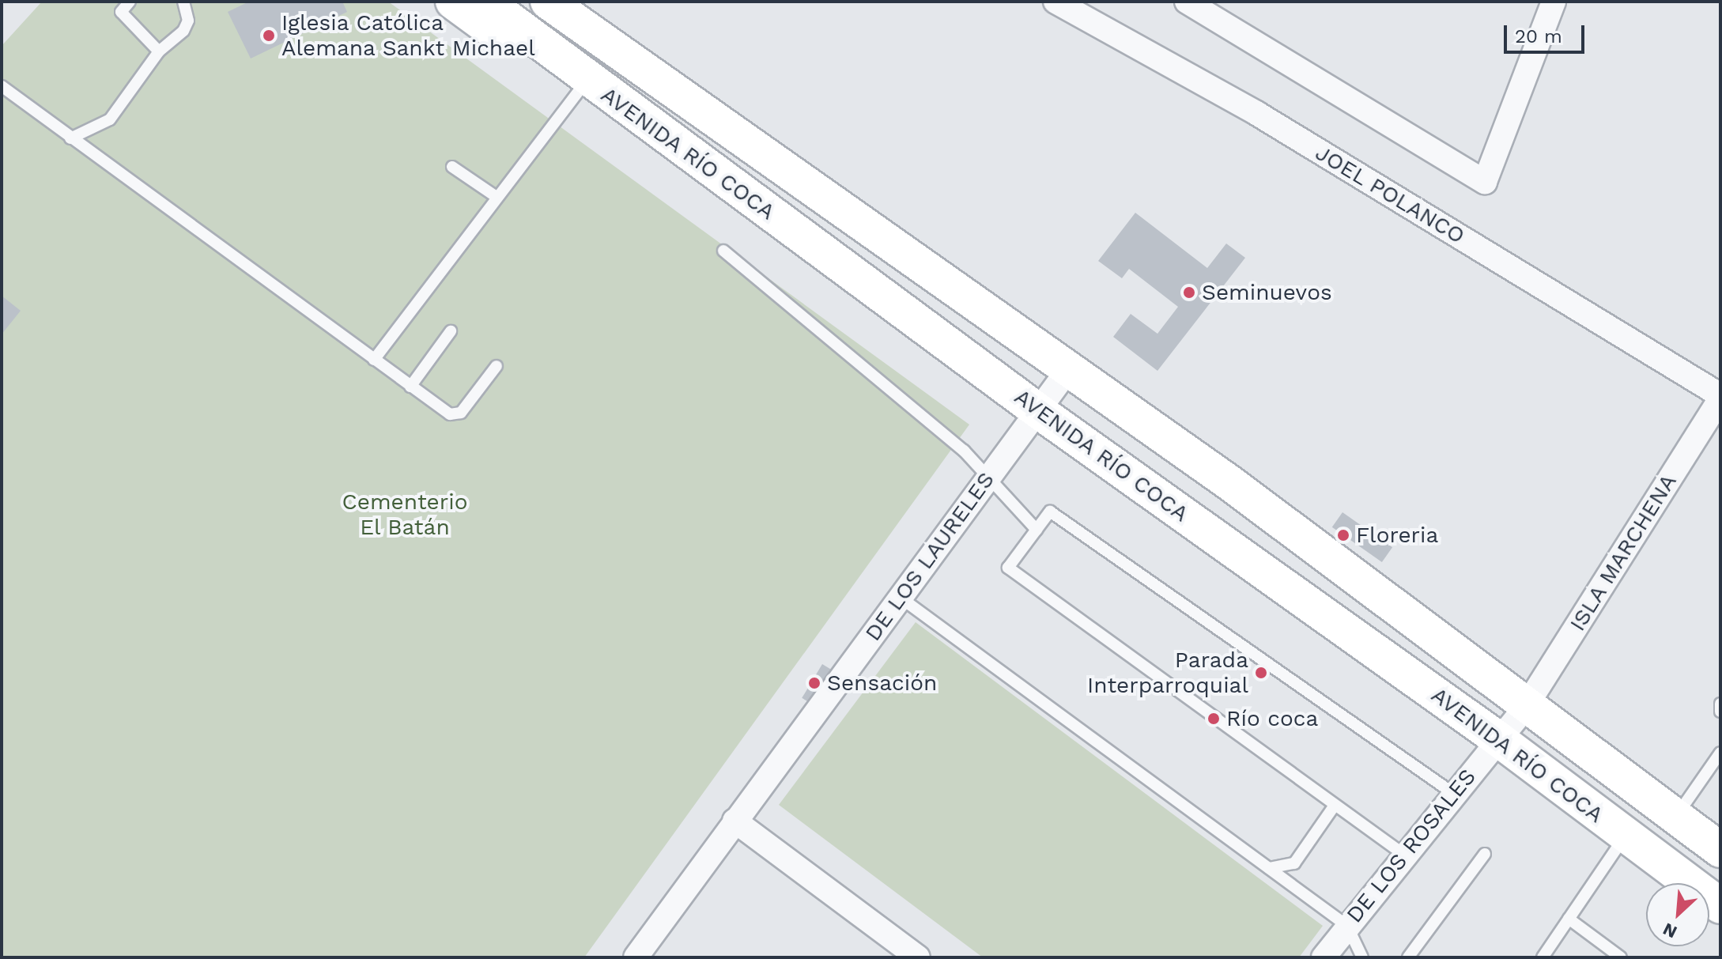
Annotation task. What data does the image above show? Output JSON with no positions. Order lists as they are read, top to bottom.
{
  "streets": {
    "main road": ["AVENIDA RÍO COCA"],
    "street": [
      "JOEL POLANCO",
      "ISLA MARCHENA",
      "DE LOS LAURELES",
      "DE LOS ROSALES"
    ]
  },
  "crossings": [
    ["AVENIDA RÍO COCA", "ISLA MARCHENA"],
    ["AVENIDA RÍO COCA", "DE LOS LAURELES"],
    ["AVENIDA RÍO COCA", "DE LOS ROSALES"],
    ["JOEL POLANCO", "ISLA MARCHENA"],
    ["ISLA MARCHENA", "DE LOS ROSALES"]
  ],
  "parks": ["Cementerio El Batán"],
  "places": [
    "Iglesia Católica Alemana Sankt Michael",
    "Seminuevos",
    "Floreria",
    "Parada Interparroquial",
    "Sensación",
    "Río coca"
  ],
  "scale_bar": "20 m",
  "north": "bottom left"
}
